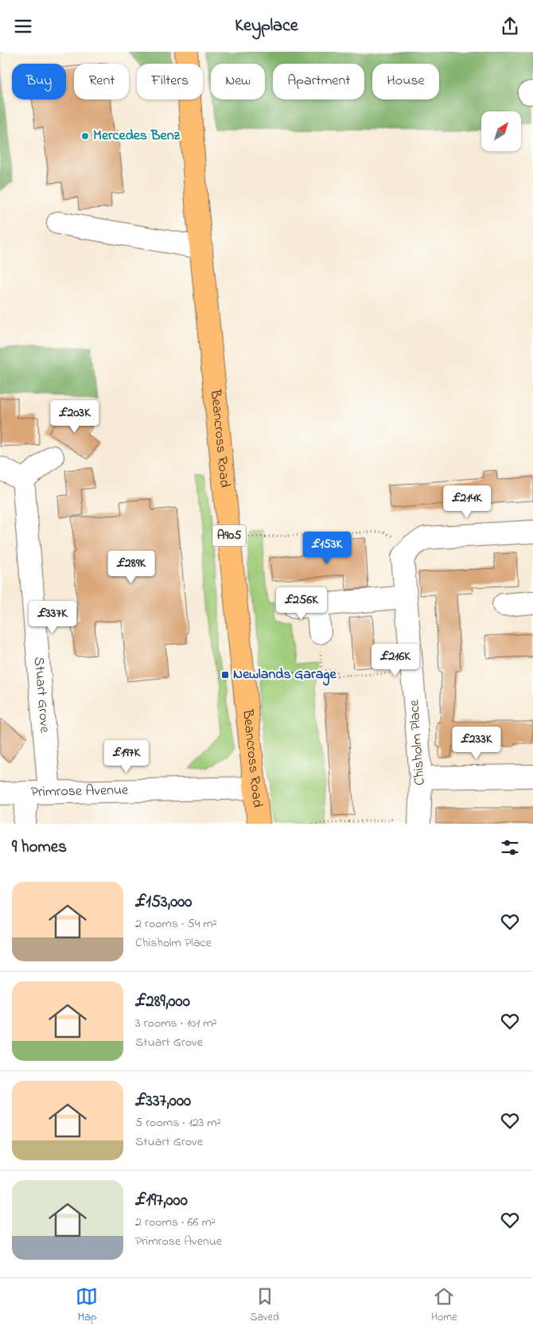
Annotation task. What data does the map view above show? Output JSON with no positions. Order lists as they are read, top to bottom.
{
  "streets": {
    "main road": ["Beancross Road", "A905"],
    "street": ["Stuart Grove", "Chisholm Place", "Primrose Avenue"]
  },
  "crossings": [
    ["Beancross Road", "Primrose Avenue"],
    ["Stuart Grove", "Primrose Avenue"]
  ],
  "places": {
    "other": ["Mercedes Benz"],
    "transit": ["Newlands Garage"]
  },
  "north": "top right",
  "page": {
    "header": "Keyplace",
    "chip": [
      "Buy",
      "Rent",
      "Filters",
      "New",
      "Apartment",
      "House"
    ],
    "price": [
      "£203K",
      "£214K",
      "£153K",
      "£289K",
      "£256K",
      "£337K",
      "£216K",
      "£233K",
      "£197K"
    ],
    "heading": "9 homes",
    "list": [
      {
        "name": "£153,000",
        "note": "2 rooms · 54 m² · Chisholm Place"
      },
      {
        "name": "£289,000",
        "note": "3 rooms · 101 m² · Stuart Grove"
      },
      {
        "name": "£337,000",
        "note": "5 rooms · 123 m² · Stuart Grove"
      },
      {
        "name": "£197,000",
        "note": "2 rooms · 66 m² · Primrose Avenue"
      }
    ],
    "tabs": ["Map", "Saved", "Home"]
  }
}
